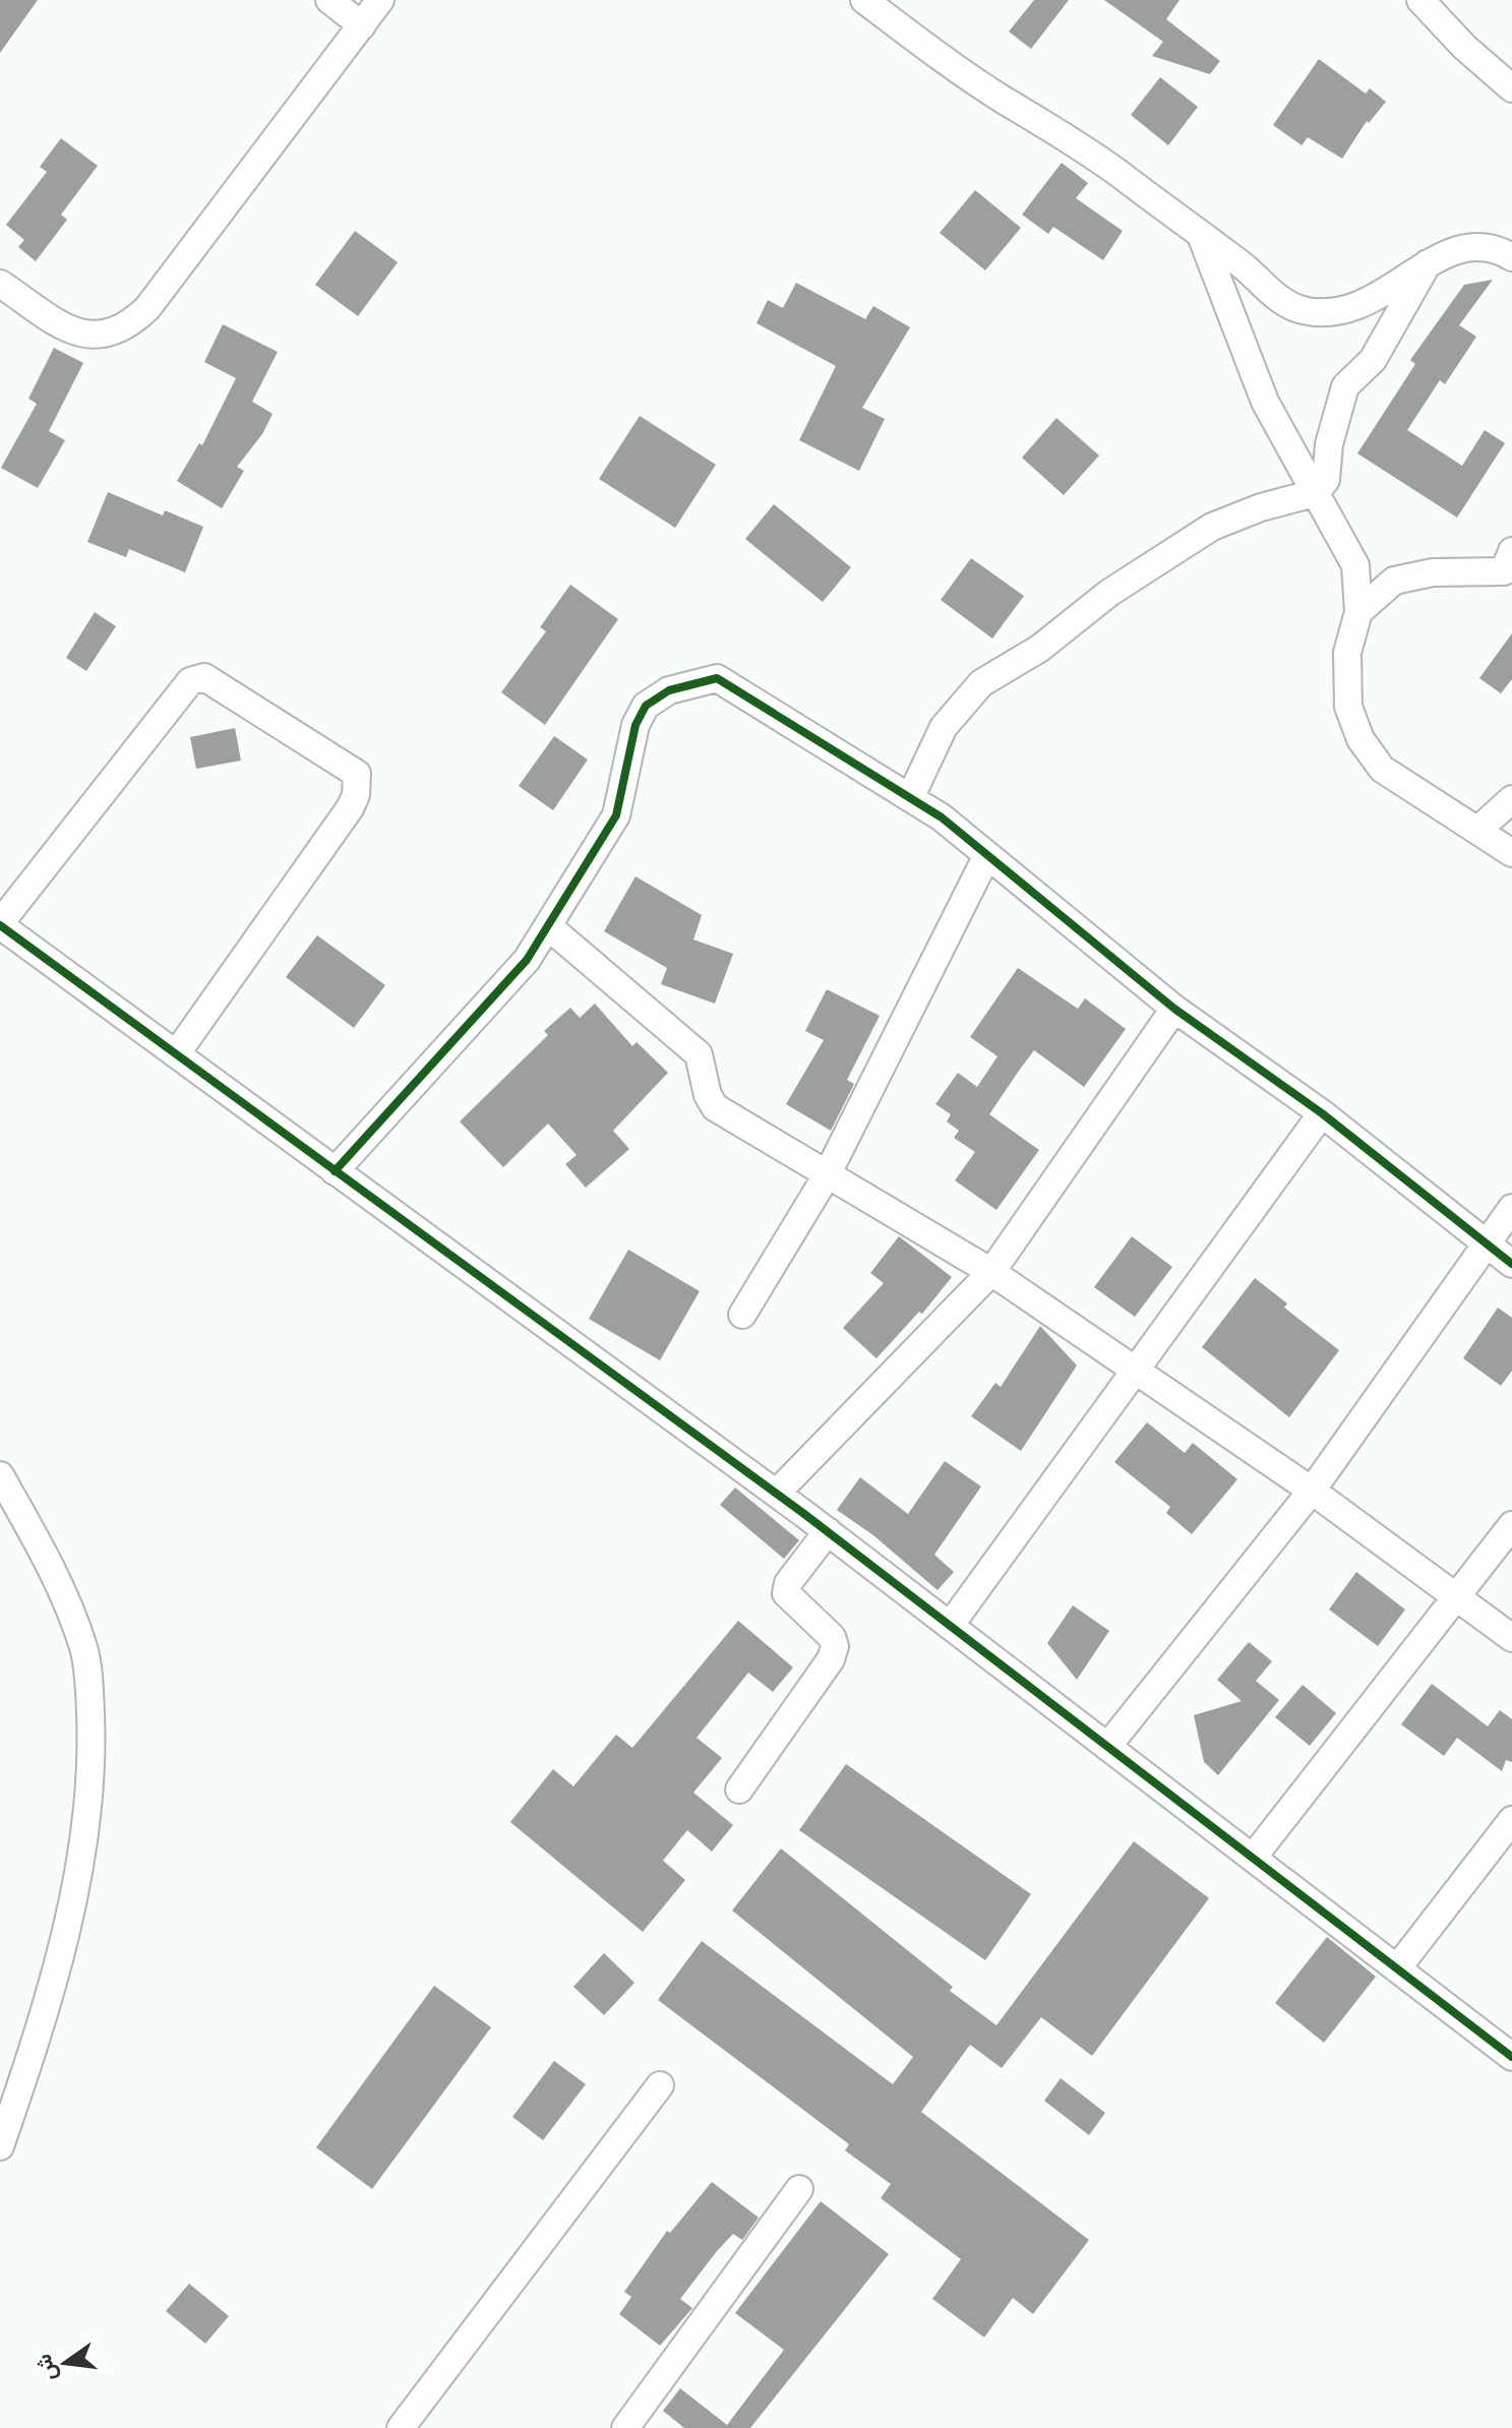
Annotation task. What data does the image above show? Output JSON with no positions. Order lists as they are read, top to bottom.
{
  "north": "left"
}
